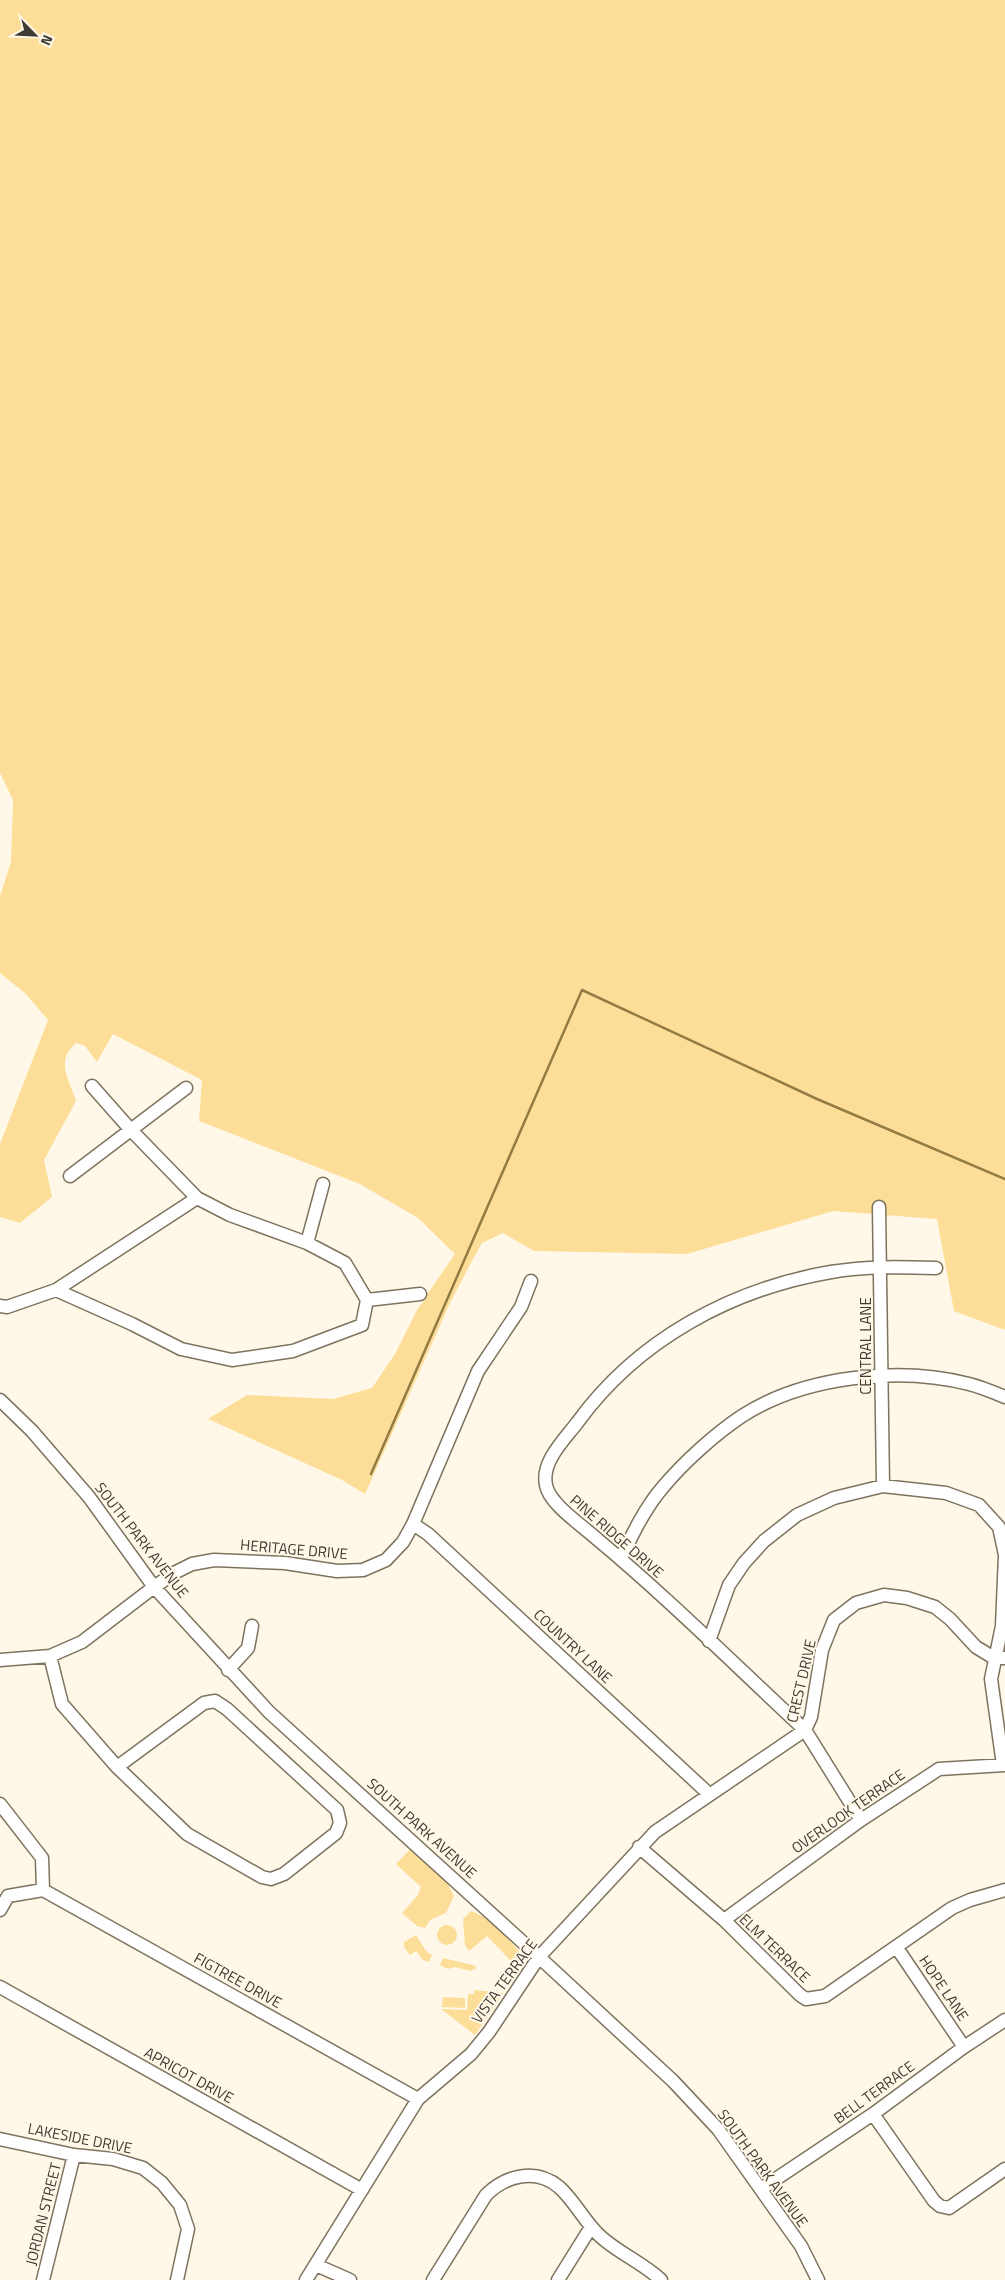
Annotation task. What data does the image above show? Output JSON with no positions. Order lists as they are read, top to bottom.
{
  "streets": {
    "street": [
      "CENTRAL LANE",
      "PINE RIDGE DRIVE",
      "SOUTH PARK AVENUE",
      "HERITAGE DRIVE",
      "COUNTRY LANE",
      "CREST DRIVE",
      "OVERLOOK TERRACE",
      "ELM TERRACE",
      "FIGTREE DRIVE",
      "VISTA TERRACE",
      "HOPE LANE",
      "APRICOT DRIVE",
      "BELL TERRACE",
      "LAKESIDE DRIVE",
      "JORDAN STREET"
    ]
  },
  "crossings": [
    ["CENTRAL LANE", "PINE RIDGE DRIVE"],
    ["PINE RIDGE DRIVE", "CREST DRIVE"],
    ["PINE RIDGE DRIVE", "VISTA TERRACE"],
    ["SOUTH PARK AVENUE", "HERITAGE DRIVE"],
    ["SOUTH PARK AVENUE", "VISTA TERRACE"],
    ["SOUTH PARK AVENUE", "BELL TERRACE"],
    ["HERITAGE DRIVE", "COUNTRY LANE"],
    ["COUNTRY LANE", "VISTA TERRACE"],
    ["CREST DRIVE", "OVERLOOK TERRACE"],
    ["CREST DRIVE", "VISTA TERRACE"],
    ["OVERLOOK TERRACE", "ELM TERRACE"],
    ["ELM TERRACE", "VISTA TERRACE"],
    ["ELM TERRACE", "HOPE LANE"],
    ["FIGTREE DRIVE", "VISTA TERRACE"],
    ["VISTA TERRACE", "APRICOT DRIVE"],
    ["HOPE LANE", "BELL TERRACE"],
    ["LAKESIDE DRIVE", "JORDAN STREET"]
  ],
  "north": "bottom right"
}
